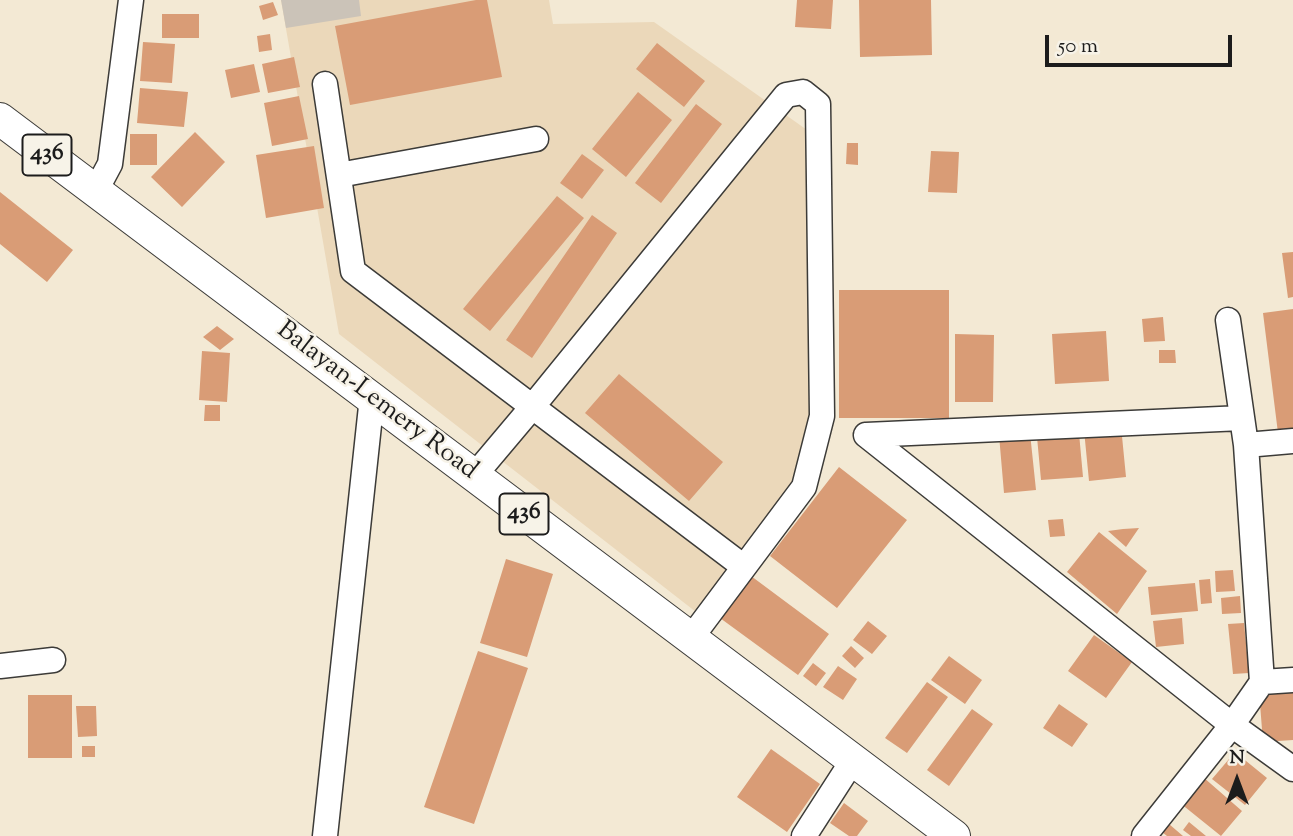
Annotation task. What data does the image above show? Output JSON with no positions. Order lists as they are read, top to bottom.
{
  "streets": {
    "main road": ["436", "Balayan-Lemery Road"]
  },
  "scale_bar": "50 m",
  "north": "top"
}
